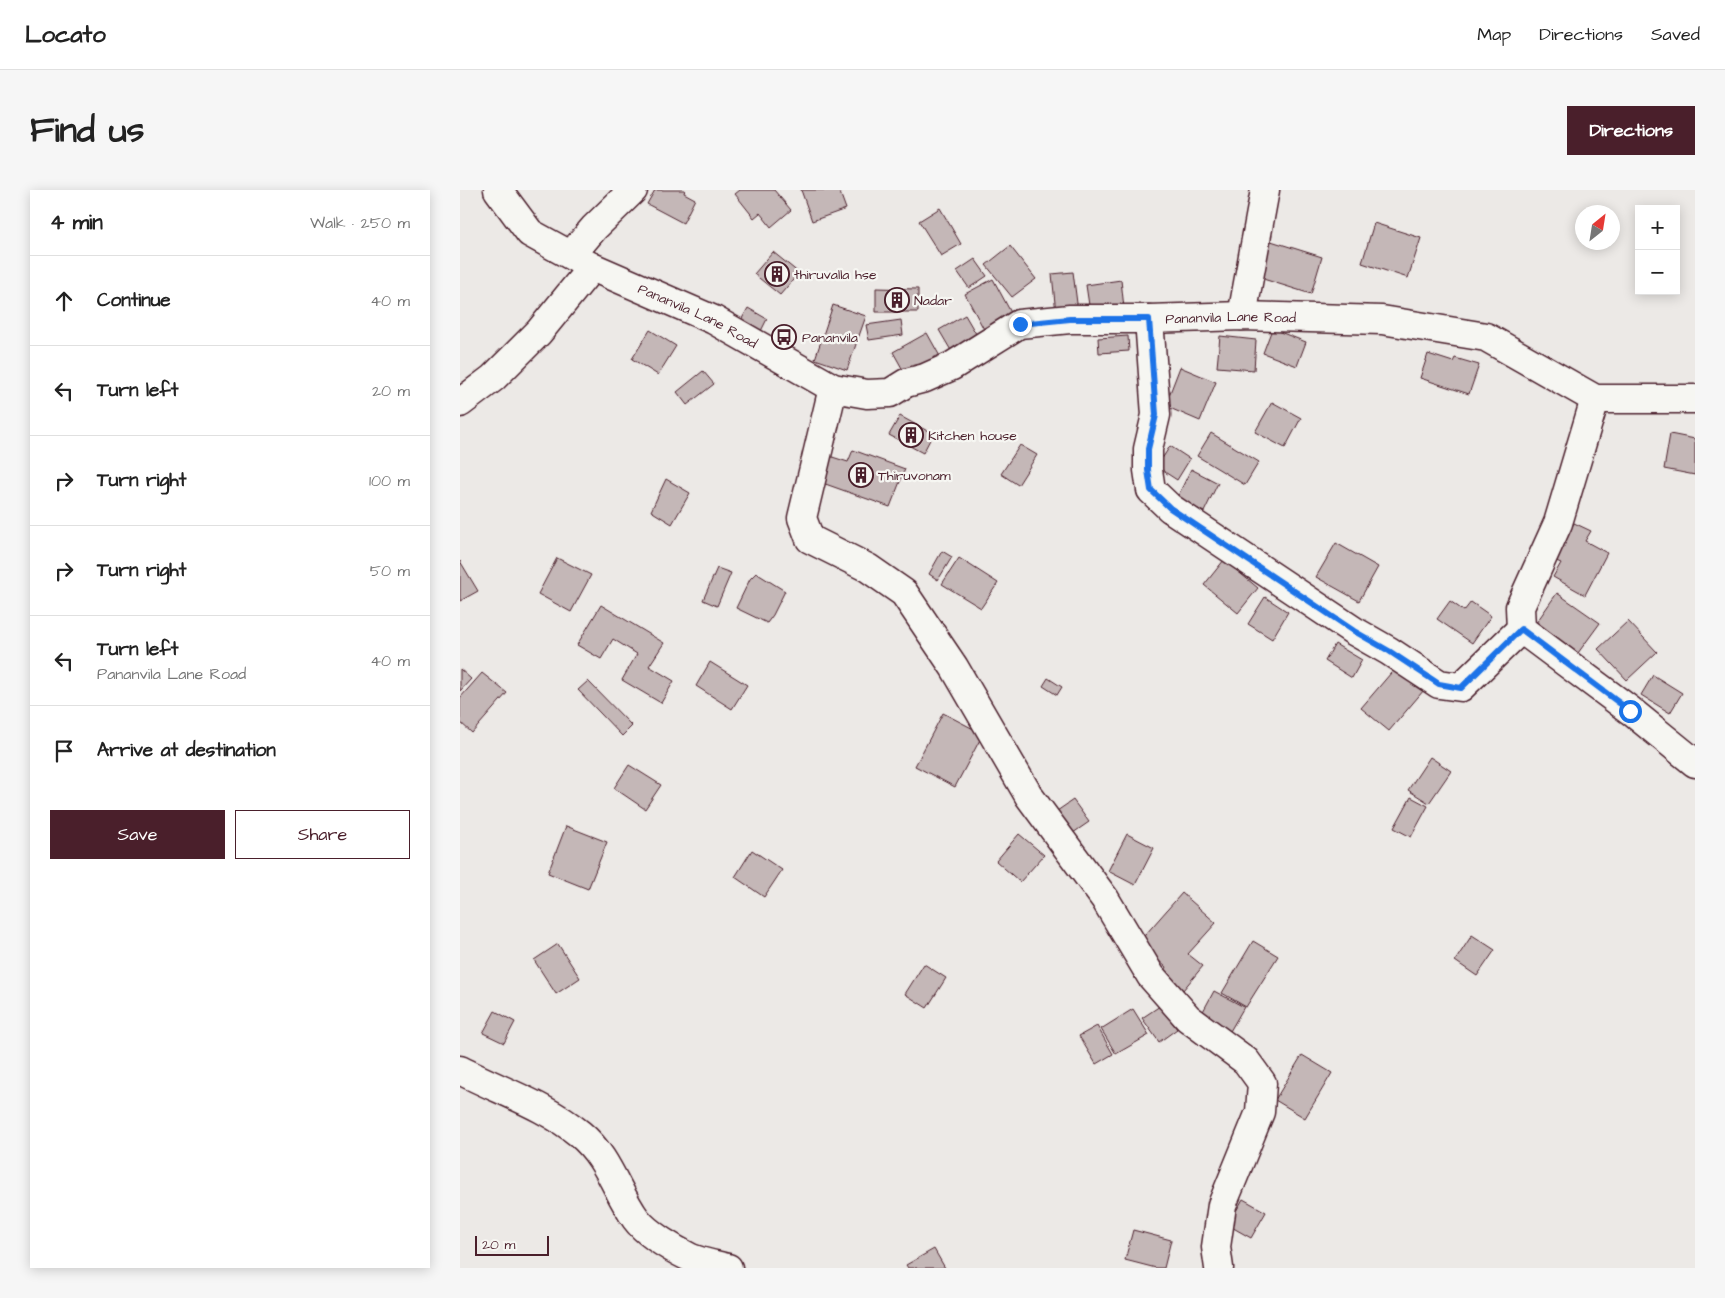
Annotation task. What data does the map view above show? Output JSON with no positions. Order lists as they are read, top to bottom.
{
  "streets": {
    "street": ["Pananvila Lane Road"]
  },
  "places": {
    "building": [
      "thiruvalla hse",
      "Nadar",
      "Kitchen house",
      "Thiruvonam"
    ],
    "bus stop": ["Pananvila"]
  },
  "scale_bar": "20 m",
  "north": "top right",
  "page": {
    "header": "Locato",
    "nav": ["Map", "Directions", "Saved"],
    "title": "Find us",
    "buttons": [
      "Directions",
      ["Save", "Share"]
    ],
    "heading": ["4 min", "Walk · 250 m"],
    "map_buttons": ["+", "−"],
    "list": [
      ["Continue", "40 m"],
      ["Turn left", "20 m"],
      ["Turn right", "100 m"],
      ["Turn right", "50 m"],
      ["Turn left", "Pananvila Lane Road", "40 m"],
      "Arrive at destination"
    ],
    "scale": "20 m"
  }
}
